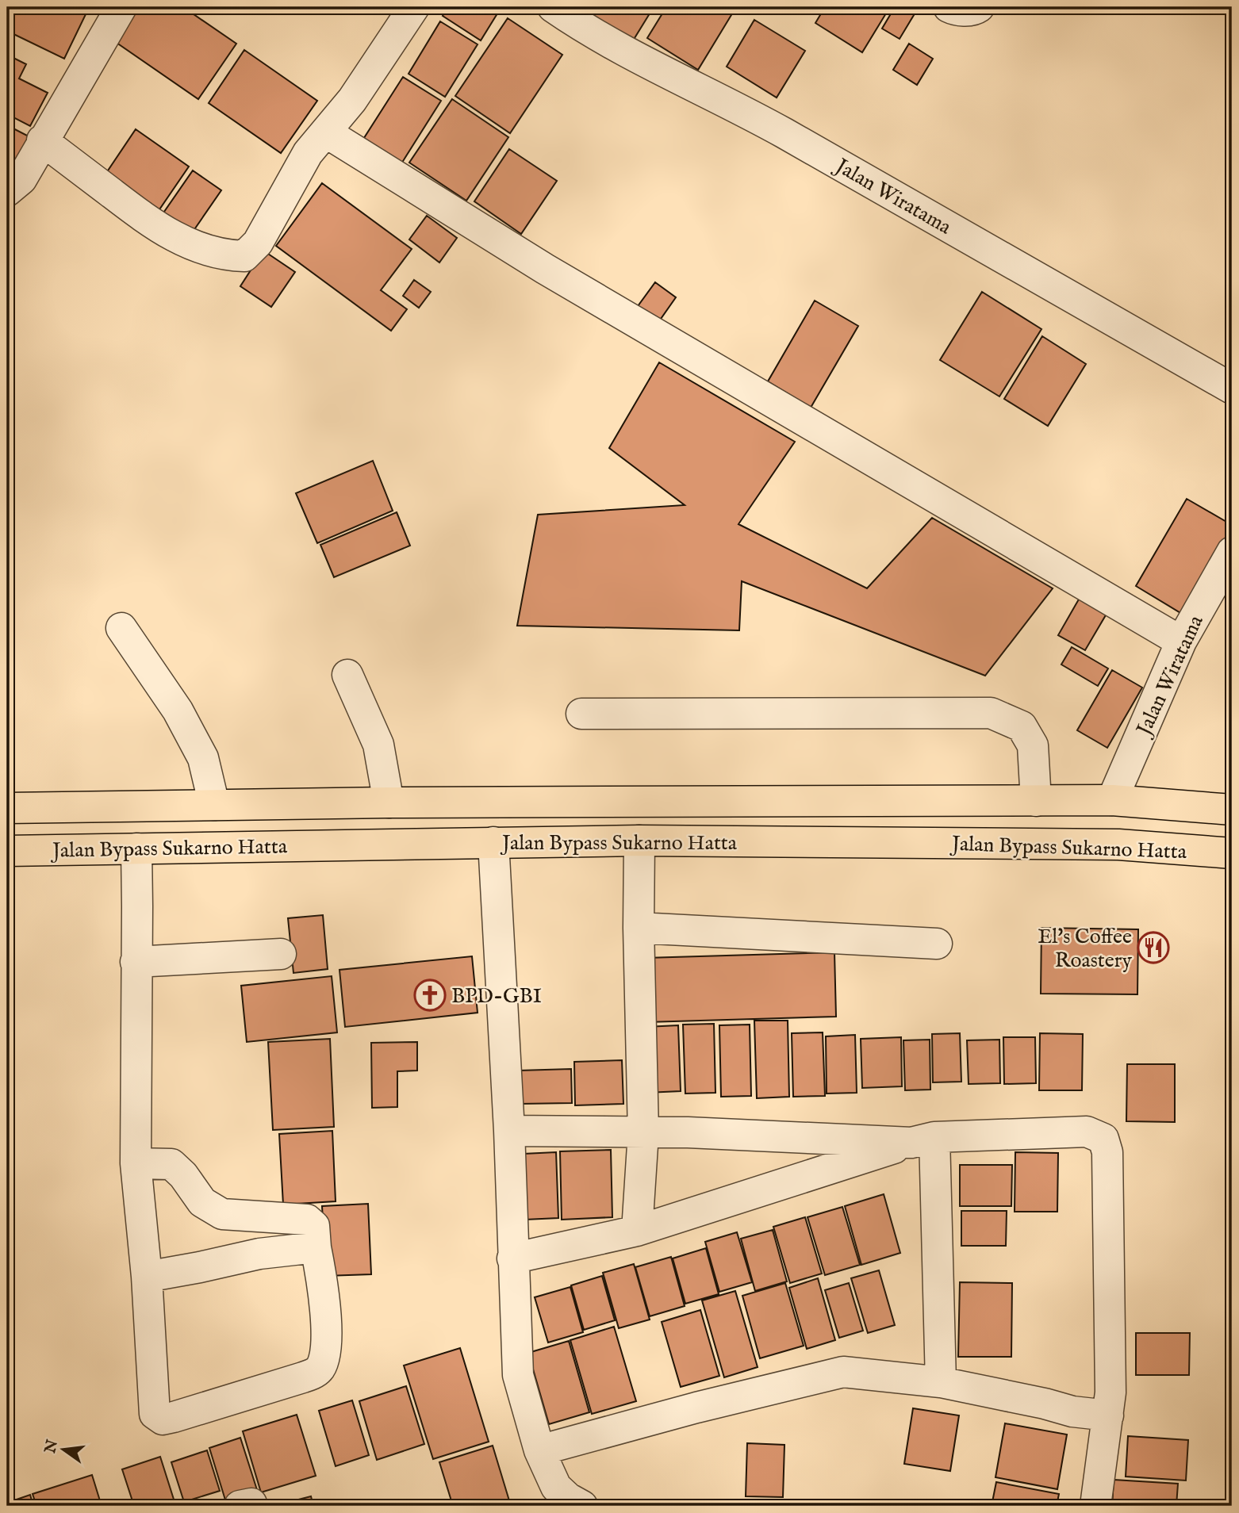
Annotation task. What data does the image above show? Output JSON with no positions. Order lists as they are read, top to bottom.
{
  "streets": {
    "highway": ["Jalan Bypass Sukarno Hatta"],
    "street": ["Jalan Wiratama"]
  },
  "crossings": [
    ["Jalan Wiratama", "Jalan Bypass Sukarno Hatta"]
  ],
  "places": {
    "restaurant": ["El's Coffee Roastery"],
    "church": ["BPD-GBI"]
  },
  "north": "left"
}
